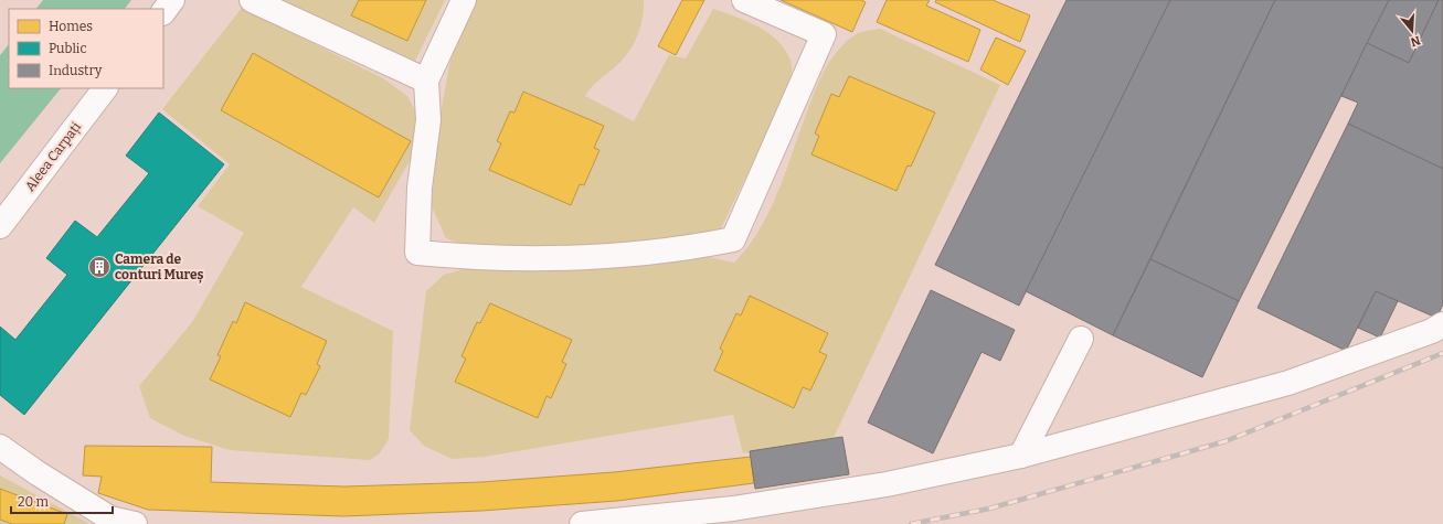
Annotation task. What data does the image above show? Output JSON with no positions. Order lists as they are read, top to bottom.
{
  "streets": {
    "street": ["Aleea Carpați"]
  },
  "places": {
    "building": ["Camera de conturi Mureș"]
  },
  "legend": ["Homes", "Public", "Industry"],
  "scale_bar": "20 m",
  "north": "bottom"
}
